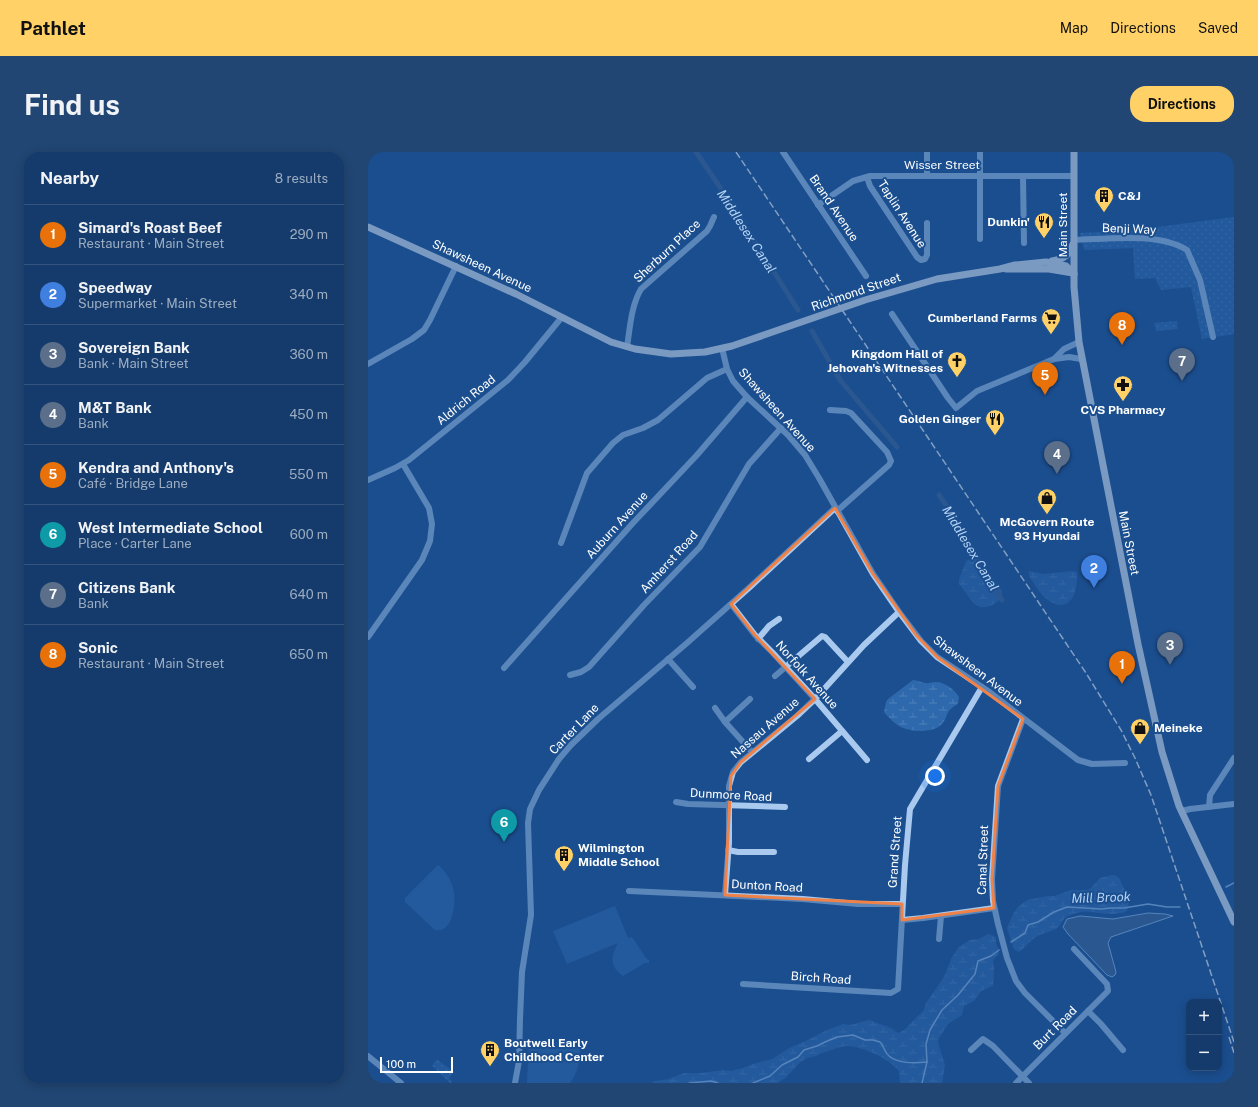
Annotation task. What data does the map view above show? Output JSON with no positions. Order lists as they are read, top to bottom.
{
  "streets": {
    "main road": ["Main Street", "Shawsheen Avenue", "Richmond Street"],
    "street": [
      "Wisser Street",
      "Brand Avenue",
      "Taplin Avenue",
      "Benji Way",
      "Sherburn Place",
      "Aldrich Road",
      "Auburn Avenue",
      "Amherst Road",
      "Norfolk Avenue",
      "Nassau Avenue",
      "Carter Lane",
      "Dunmore Road",
      "Grand Street",
      "Canal Street",
      "Dunton Road",
      "Birch Road",
      "Burt Road"
    ]
  },
  "crossings": [
    ["Wisser Street", "Brand Avenue"],
    ["Wisser Street", "Taplin Avenue"],
    ["Wisser Street", "Main Street"],
    ["Main Street", "Benji Way"],
    ["Main Street", "Richmond Street"],
    ["Sherburn Place", "Shawsheen Avenue"],
    ["Shawsheen Avenue", "Richmond Street"],
    ["Shawsheen Avenue", "Aldrich Road"],
    ["Shawsheen Avenue", "Auburn Avenue"],
    ["Shawsheen Avenue", "Amherst Road"],
    ["Shawsheen Avenue", "Nassau Avenue"],
    ["Shawsheen Avenue", "Carter Lane"],
    ["Shawsheen Avenue", "Grand Street"],
    ["Shawsheen Avenue", "Canal Street"],
    ["Norfolk Avenue", "Nassau Avenue"],
    ["Norfolk Avenue", "Carter Lane"],
    ["Nassau Avenue", "Dunmore Road"],
    ["Nassau Avenue", "Dunton Road"],
    ["Grand Street", "Dunton Road"],
    ["Grand Street", "Birch Road"],
    ["Canal Street", "Burt Road"]
  ],
  "water": ["Middlesex Canal", "Mill Brook"],
  "places": {
    "building": ["C&J", "Wilmington Middle School", "Boutwell Early Childhood Center"],
    "restaurant": ["Dunkin'", "Golden Ginger"],
    "supermarket": ["Cumberland Farms"],
    "church": ["Kingdom Hall of Jehovah's Witnesses"],
    "pharmacy": ["CVS Pharmacy"],
    "shop": ["McGovern Route 93 Hyundai", "Meineke"]
  },
  "scale_bar": "100 m",
  "page": {
    "header": "Pathlet",
    "nav": ["Map", "Directions", "Saved"],
    "buttons": "Directions",
    "title": "Find us",
    "heading": ["Nearby", "8 results"],
    "list": [
      {
        "mark": "1",
        "name": "Simard's Roast Beef",
        "note": "Restaurant · Main Street",
        "value": "290 m"
      },
      {
        "mark": "2",
        "name": "Speedway",
        "note": "Supermarket · Main Street",
        "value": "340 m"
      },
      {
        "mark": "3",
        "name": "Sovereign Bank",
        "note": "Bank · Main Street",
        "value": "360 m"
      },
      {
        "mark": "4",
        "name": "M&T Bank",
        "note": "Bank",
        "value": "450 m"
      },
      {
        "mark": "5",
        "name": "Kendra and Anthony's",
        "note": "Café · Bridge Lane",
        "value": "550 m"
      },
      {
        "mark": "6",
        "name": "West Intermediate School",
        "note": "Place · Carter Lane",
        "value": "600 m"
      },
      {
        "mark": "7",
        "name": "Citizens Bank",
        "note": "Bank",
        "value": "640 m"
      },
      {
        "mark": "8",
        "name": "Sonic",
        "note": "Restaurant · Main Street",
        "value": "650 m"
      }
    ],
    "pins": [
      "8",
      "7",
      "5",
      "4",
      "2",
      "3",
      "1",
      "6"
    ],
    "map_buttons": ["+", "−"],
    "scale": "100 m"
  }
}
